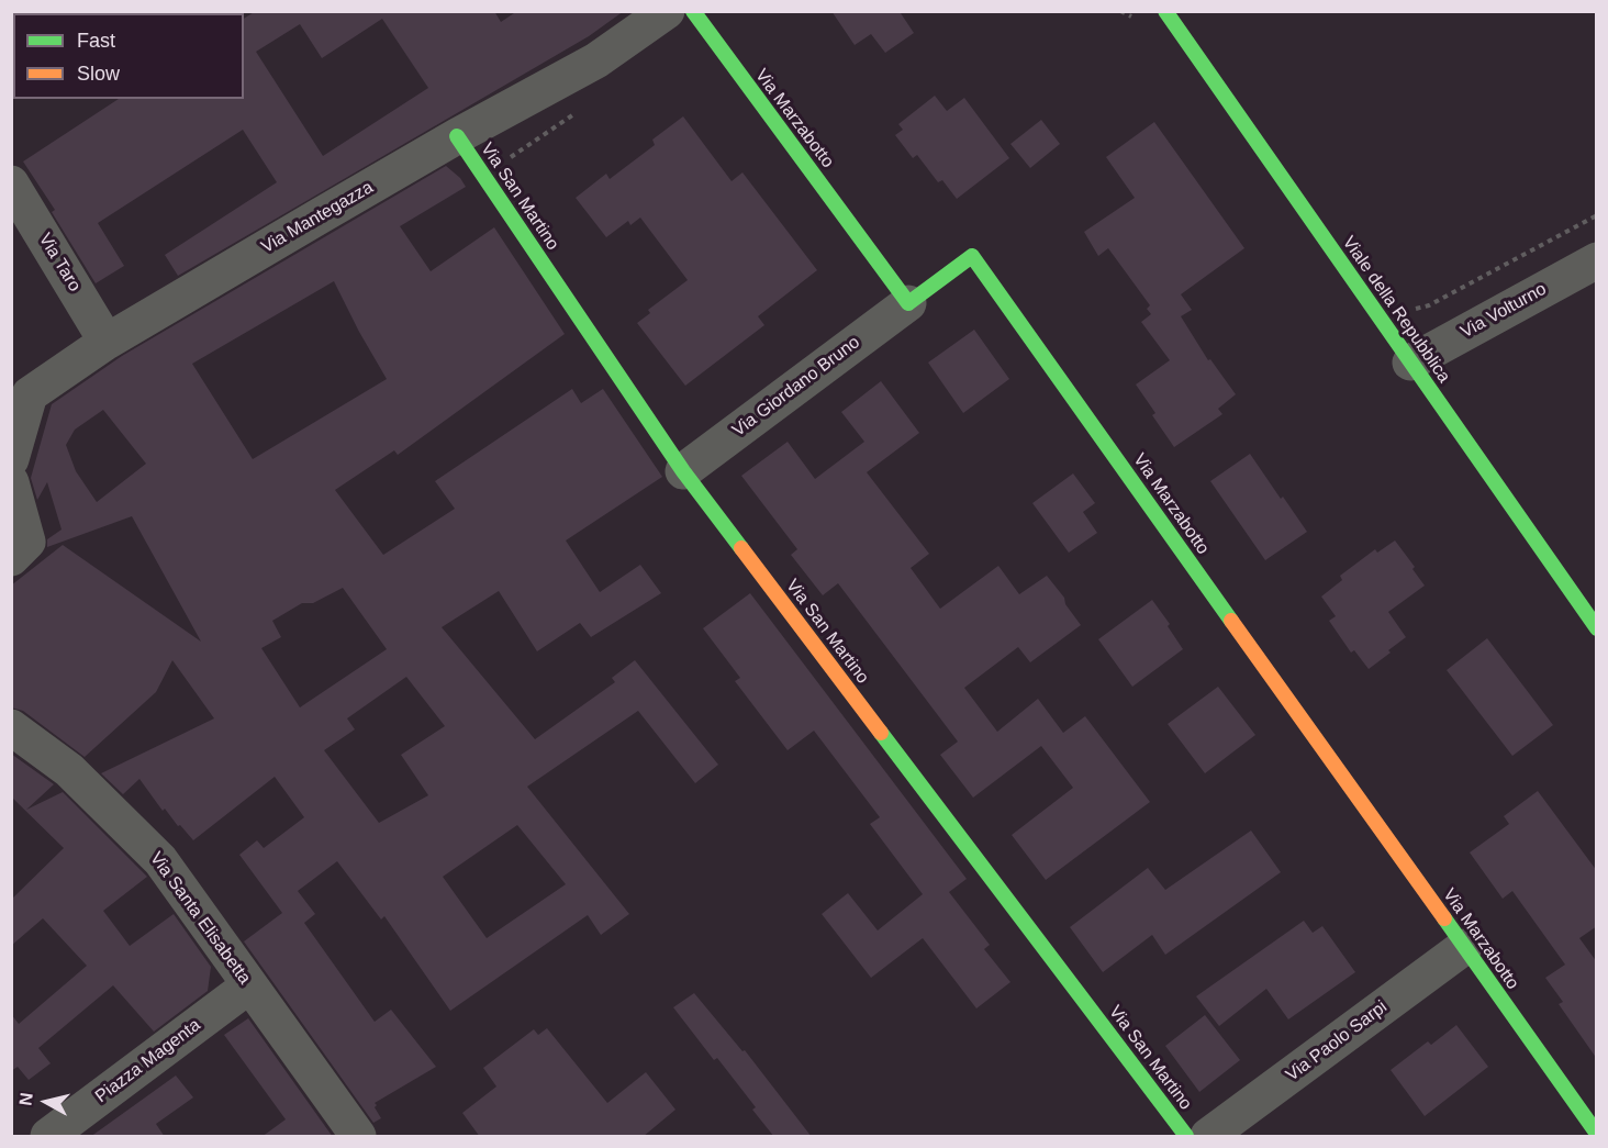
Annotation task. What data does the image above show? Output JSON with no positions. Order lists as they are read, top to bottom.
{
  "streets": {
    "street": [
      "Via Marzabotto",
      "Via San Martino",
      "Via Mantegazza",
      "Via Taro",
      "Viale della Repubblica",
      "Via Volturno",
      "Via Giordano Bruno",
      "Via Santa Elisabetta",
      "Via Paolo Sarpi",
      "Piazza Magenta"
    ]
  },
  "crossings": [
    ["Via Marzabotto", "Via Giordano Bruno"],
    ["Via Marzabotto", "Via Paolo Sarpi"],
    ["Via San Martino", "Via Mantegazza"],
    ["Via San Martino", "Via Giordano Bruno"],
    ["Via Mantegazza", "Via Taro"],
    ["Viale della Repubblica", "Via Volturno"],
    ["Via Santa Elisabetta", "Piazza Magenta"]
  ],
  "legend": ["Fast", "Slow"],
  "north": "left"
}
